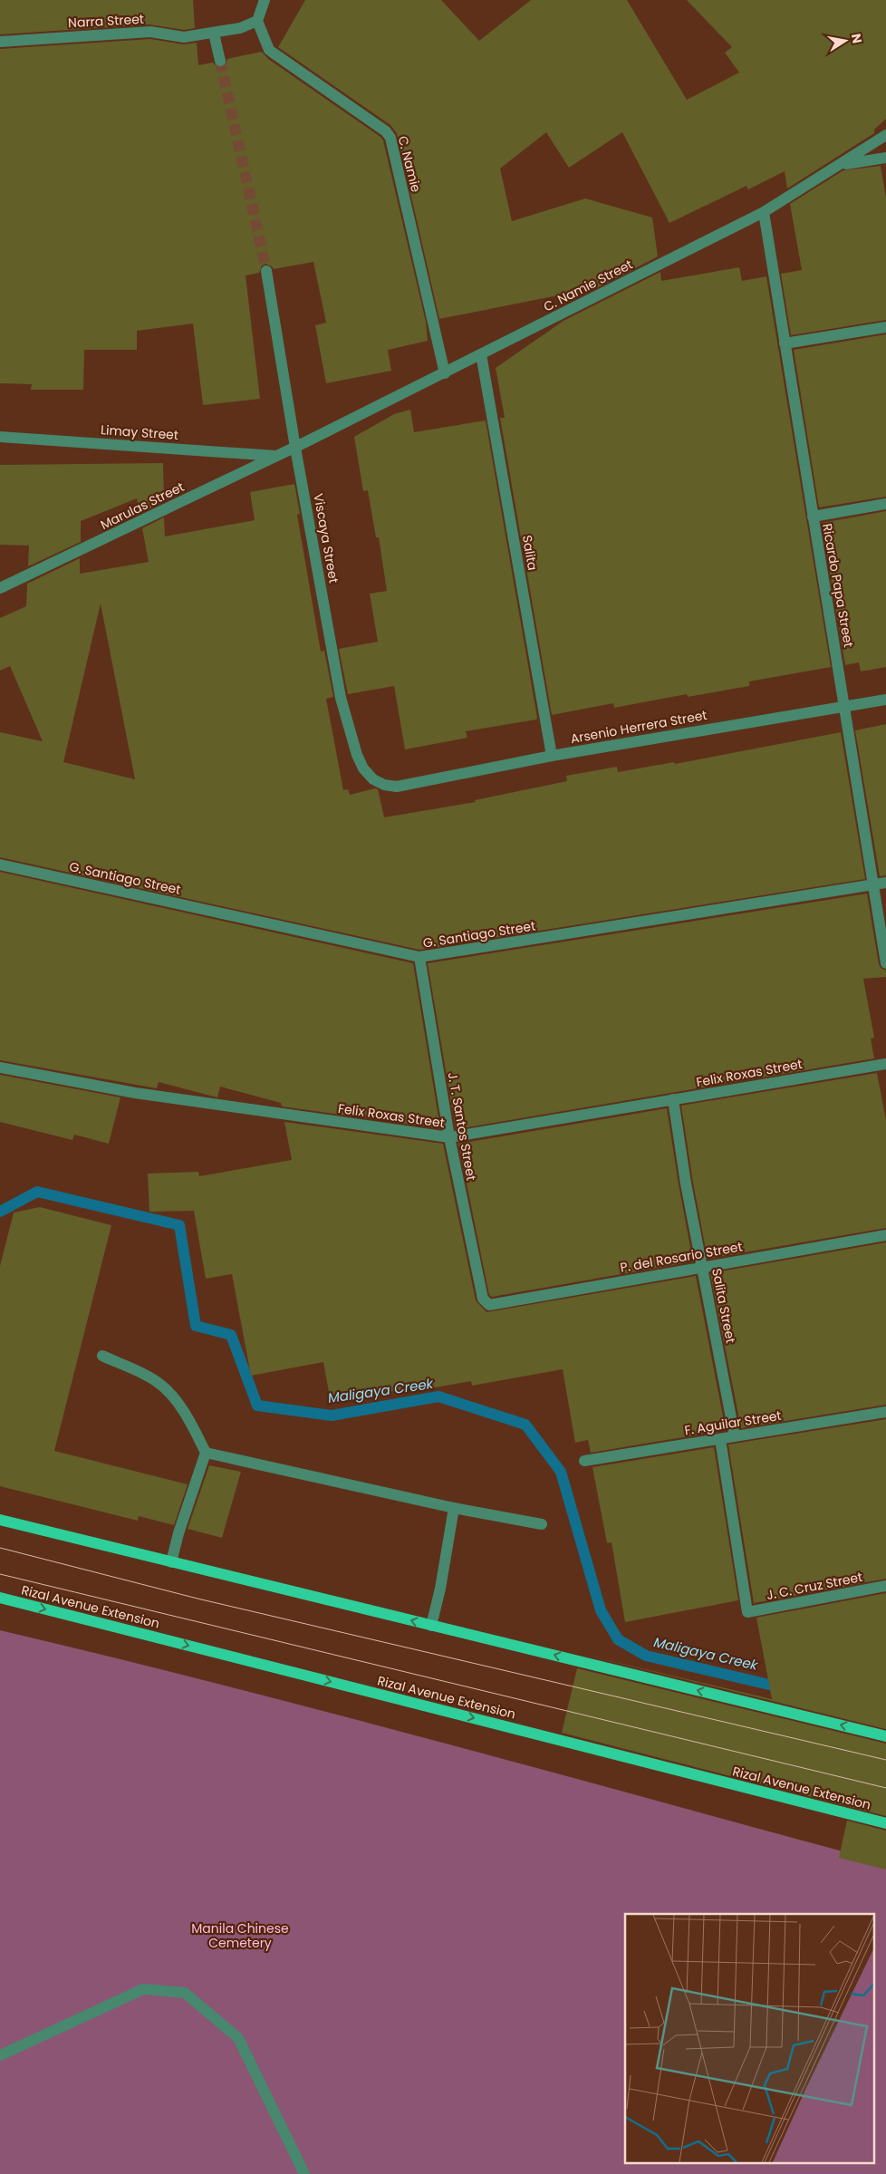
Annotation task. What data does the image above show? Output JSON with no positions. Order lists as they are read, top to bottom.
{
  "streets": {
    "main road": ["Rizal Avenue Extension"],
    "street": [
      "Narra Street",
      "C. Namie",
      "C. Namie Street",
      "Limay Street",
      "Marulas Street",
      "Viscaya Street",
      "Salita",
      "Ricardo Papa Street",
      "Arsenio Herrera Street",
      "G. Santiago Street",
      "Felix Roxas Street",
      "J. T. Santos Street",
      "P. del Rosario Street",
      "Salita Street",
      "F. Aguilar Street",
      "J. C. Cruz Street"
    ]
  },
  "crossings": [
    ["Narra Street", "C. Namie"],
    ["C. Namie", "C. Namie Street"],
    ["C. Namie Street", "Marulas Street"],
    ["C. Namie Street", "Viscaya Street"],
    ["C. Namie Street", "Salita"],
    ["C. Namie Street", "Ricardo Papa Street"],
    ["Limay Street", "Marulas Street"],
    ["Marulas Street", "Viscaya Street"],
    ["Viscaya Street", "Arsenio Herrera Street"],
    ["Salita", "Arsenio Herrera Street"],
    ["Ricardo Papa Street", "Arsenio Herrera Street"],
    ["Ricardo Papa Street", "G. Santiago Street"],
    ["G. Santiago Street", "J. T. Santos Street"],
    ["Felix Roxas Street", "J. T. Santos Street"],
    ["Felix Roxas Street", "Salita Street"],
    ["J. T. Santos Street", "P. del Rosario Street"],
    ["P. del Rosario Street", "Salita Street"],
    ["Salita Street", "F. Aguilar Street"],
    ["F. Aguilar Street", "J. C. Cruz Street"]
  ],
  "water": ["Maligaya Creek"],
  "parks": ["Manila Chinese Cemetery"],
  "north": "right"
}
